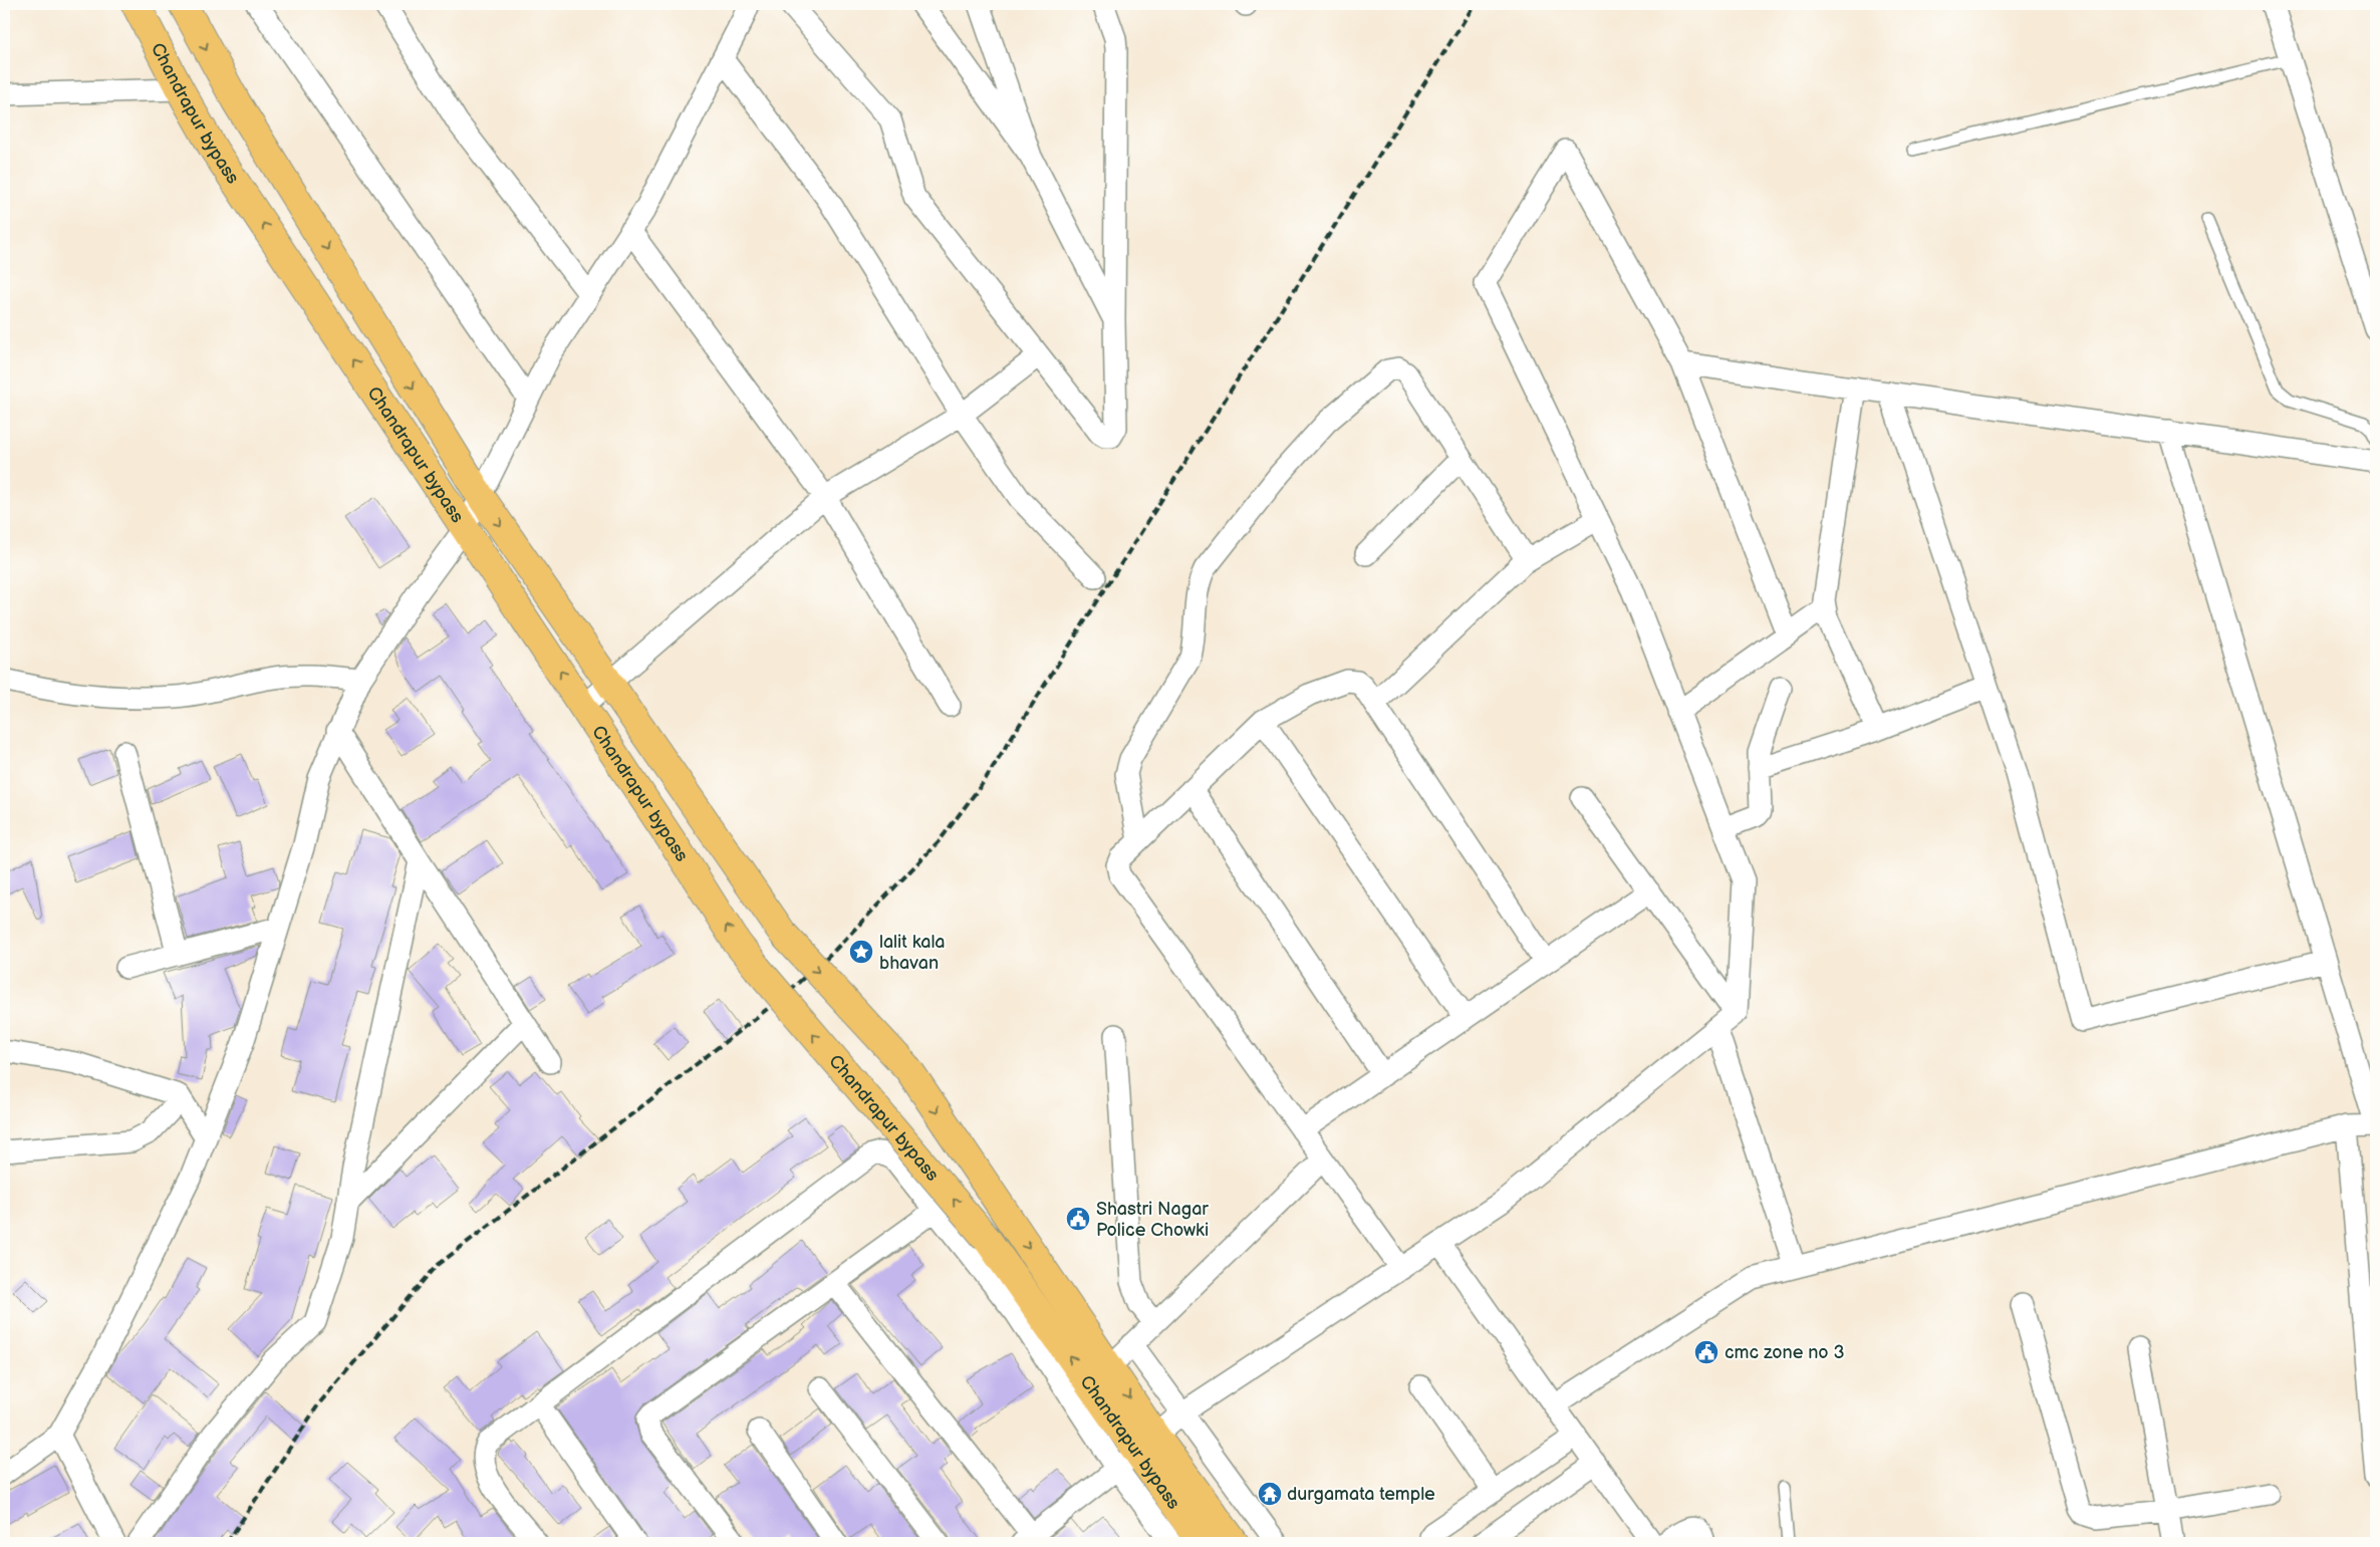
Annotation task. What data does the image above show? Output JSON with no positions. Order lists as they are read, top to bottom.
{
  "streets": {
    "highway": ["Chandrapur bypass"]
  },
  "places": {
    "place": ["lalit kala bhavan"],
    "public building": ["Shastri Nagar Police Chowki", "cmc zone no 3"],
    "temple": ["durgamata temple"]
  }
}
